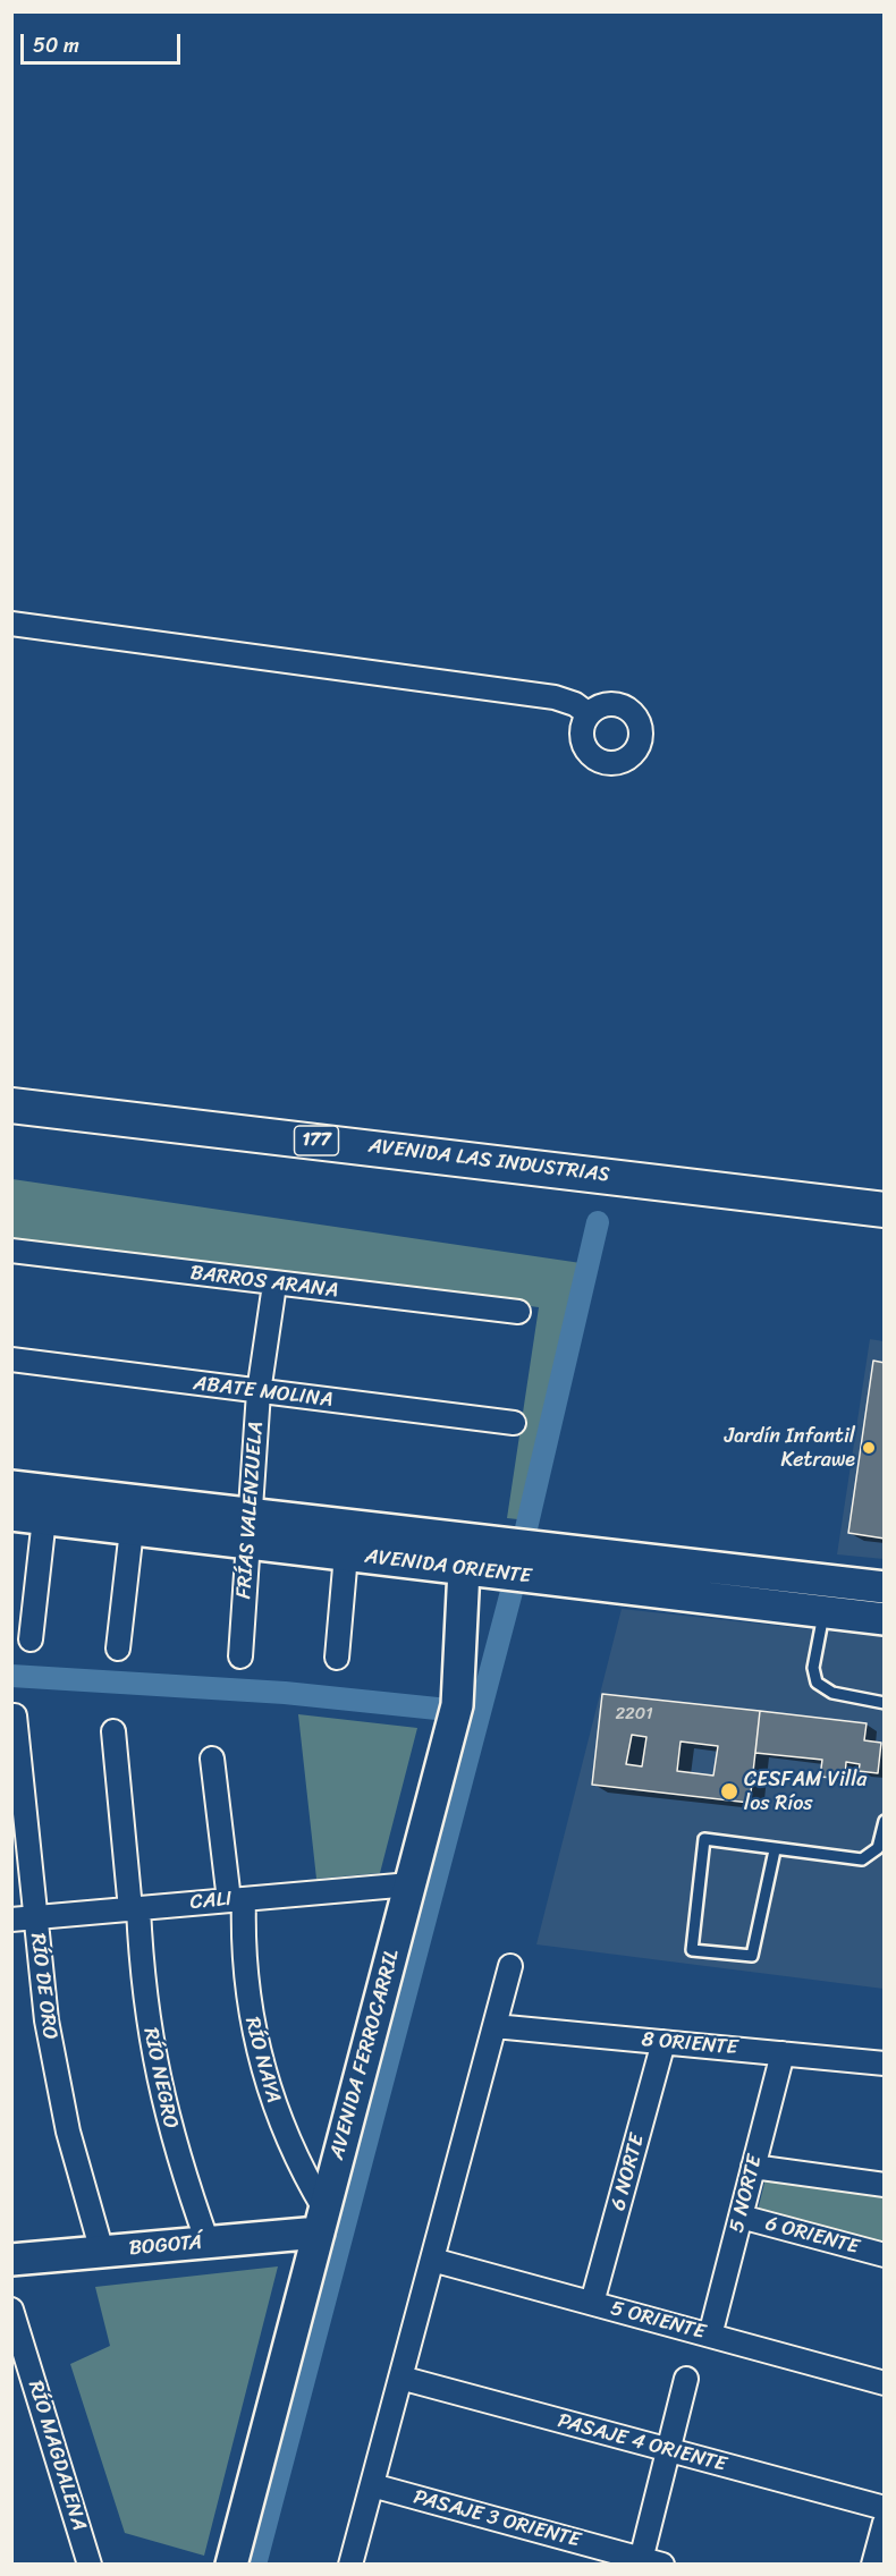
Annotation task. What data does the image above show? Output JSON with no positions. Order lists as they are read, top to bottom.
{
  "streets": {
    "main road": ["177", "AVENIDA LAS INDUSTRIAS"],
    "street": [
      "BARROS ARANA",
      "ABATE MOLINA",
      "FRÍAS VALENZUELA",
      "AVENIDA ORIENTE",
      "CALI",
      "RÍO DE ORO",
      "8 ORIENTE",
      "AVENIDA FERROCARRIL",
      "RÍO NAYA",
      "RÍO NEGRO",
      "6 NORTE",
      "5 NORTE",
      "6 ORIENTE",
      "BOGOTÁ",
      "5 ORIENTE",
      "PASAJE 4 ORIENTE",
      "RÍO MAGDALENA",
      "PASAJE 3 ORIENTE"
    ]
  },
  "crossings": [
    ["BARROS ARANA", "FRÍAS VALENZUELA"],
    ["ABATE MOLINA", "FRÍAS VALENZUELA"],
    ["FRÍAS VALENZUELA", "AVENIDA ORIENTE"],
    ["AVENIDA ORIENTE", "AVENIDA FERROCARRIL"],
    ["CALI", "RÍO DE ORO"],
    ["CALI", "AVENIDA FERROCARRIL"],
    ["CALI", "RÍO NAYA"],
    ["CALI", "RÍO NEGRO"],
    ["RÍO DE ORO", "BOGOTÁ"],
    ["8 ORIENTE", "6 NORTE"],
    ["8 ORIENTE", "5 NORTE"],
    ["AVENIDA FERROCARRIL", "RÍO NAYA"],
    ["AVENIDA FERROCARRIL", "BOGOTÁ"],
    ["RÍO NAYA", "BOGOTÁ"],
    ["RÍO NEGRO", "BOGOTÁ"],
    ["6 NORTE", "5 ORIENTE"],
    ["5 NORTE", "6 ORIENTE"],
    ["5 NORTE", "5 ORIENTE"]
  ],
  "places": ["Jardín Infantil Ketrawe", "CESFAM Villa los Ríos"],
  "house_numbers": ["2201"],
  "scale_bar": "50 m"
}
